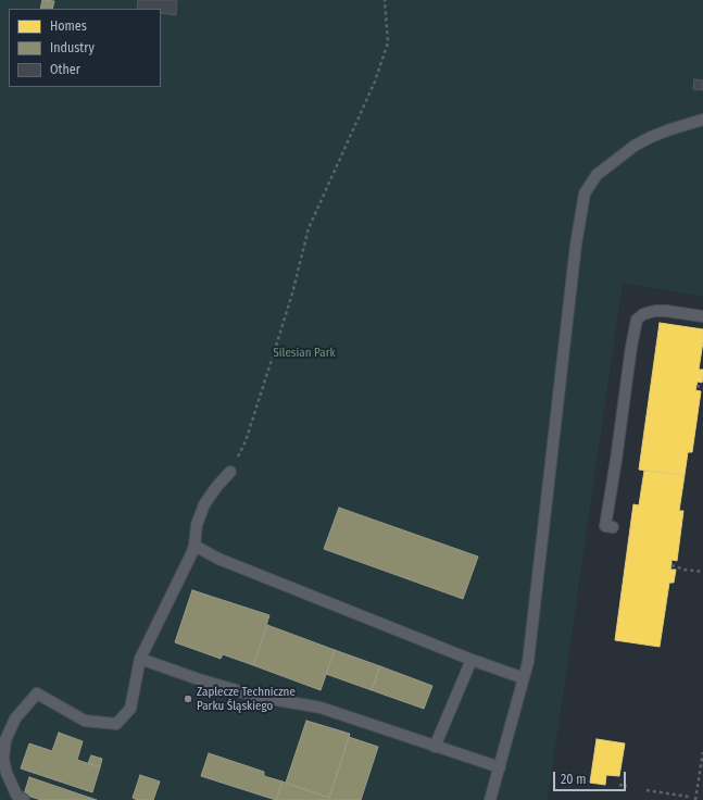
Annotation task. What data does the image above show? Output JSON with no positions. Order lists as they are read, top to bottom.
{
  "parks": ["Silesian Park"],
  "places": ["Zaplecze Techniczne Parku Śląskiego"],
  "legend": ["Homes", "Industry", "Other"],
  "scale_bar": "20 m"
}
